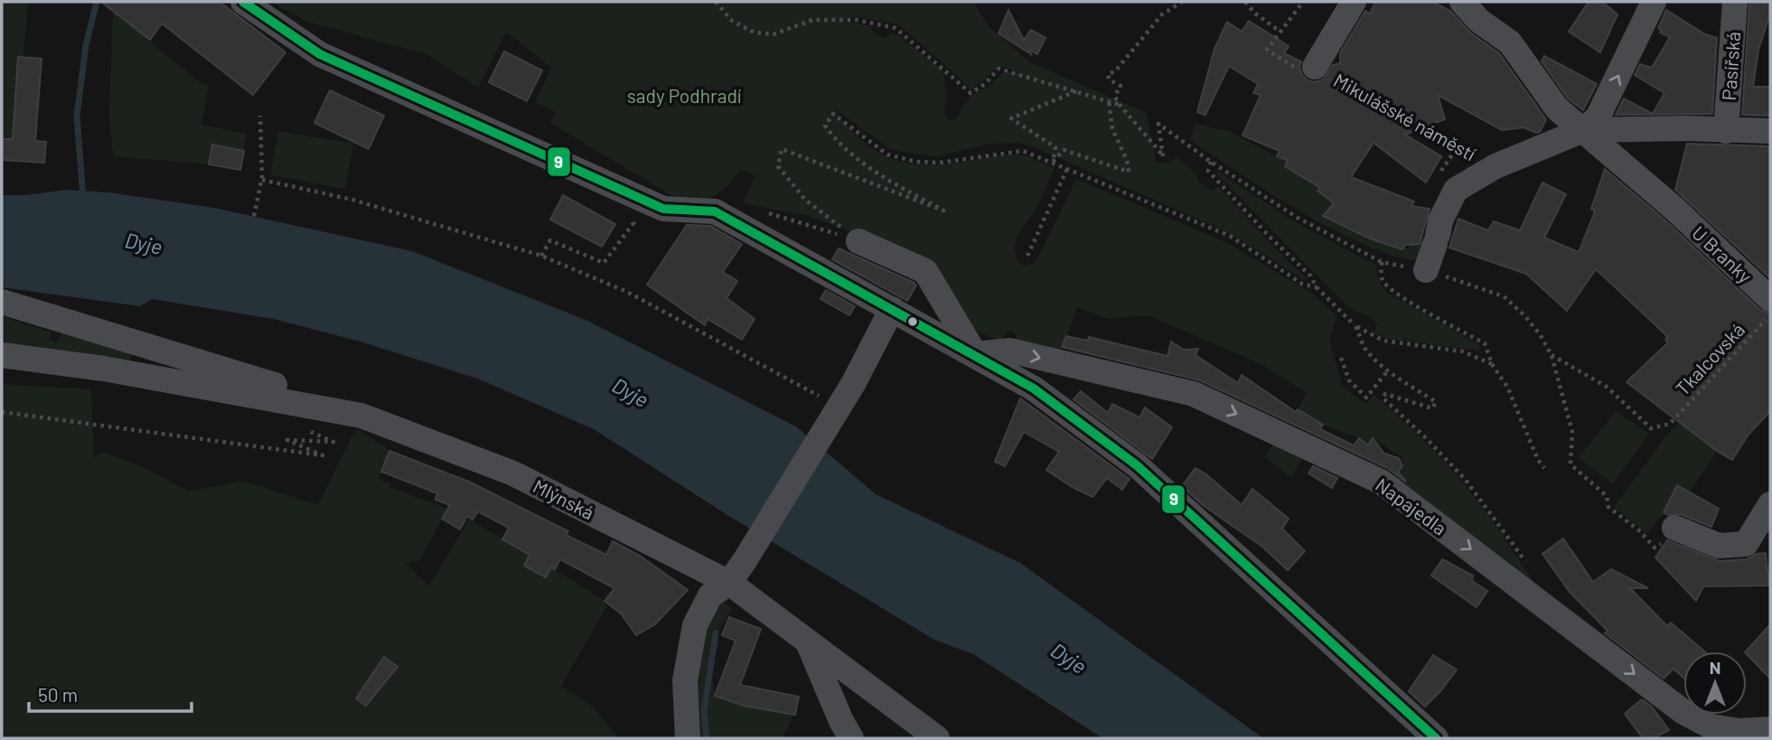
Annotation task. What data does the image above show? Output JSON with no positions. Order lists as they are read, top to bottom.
{
  "streets": {
    "street": [
      "Pasířská",
      "Mikulášské náměstí",
      "U Branky",
      "Mlýnská",
      "Napajedla"
    ],
    "path": ["Tkalcovská"]
  },
  "crossings": [
    ["Pasířská", "Mikulášské náměstí"],
    ["Mikulášské náměstí", "U Branky"]
  ],
  "water": ["Dyje"],
  "parks": ["sady Podhradí"],
  "lines": ["transit line 9"],
  "scale_bar": "50 m",
  "north": "top"
}
